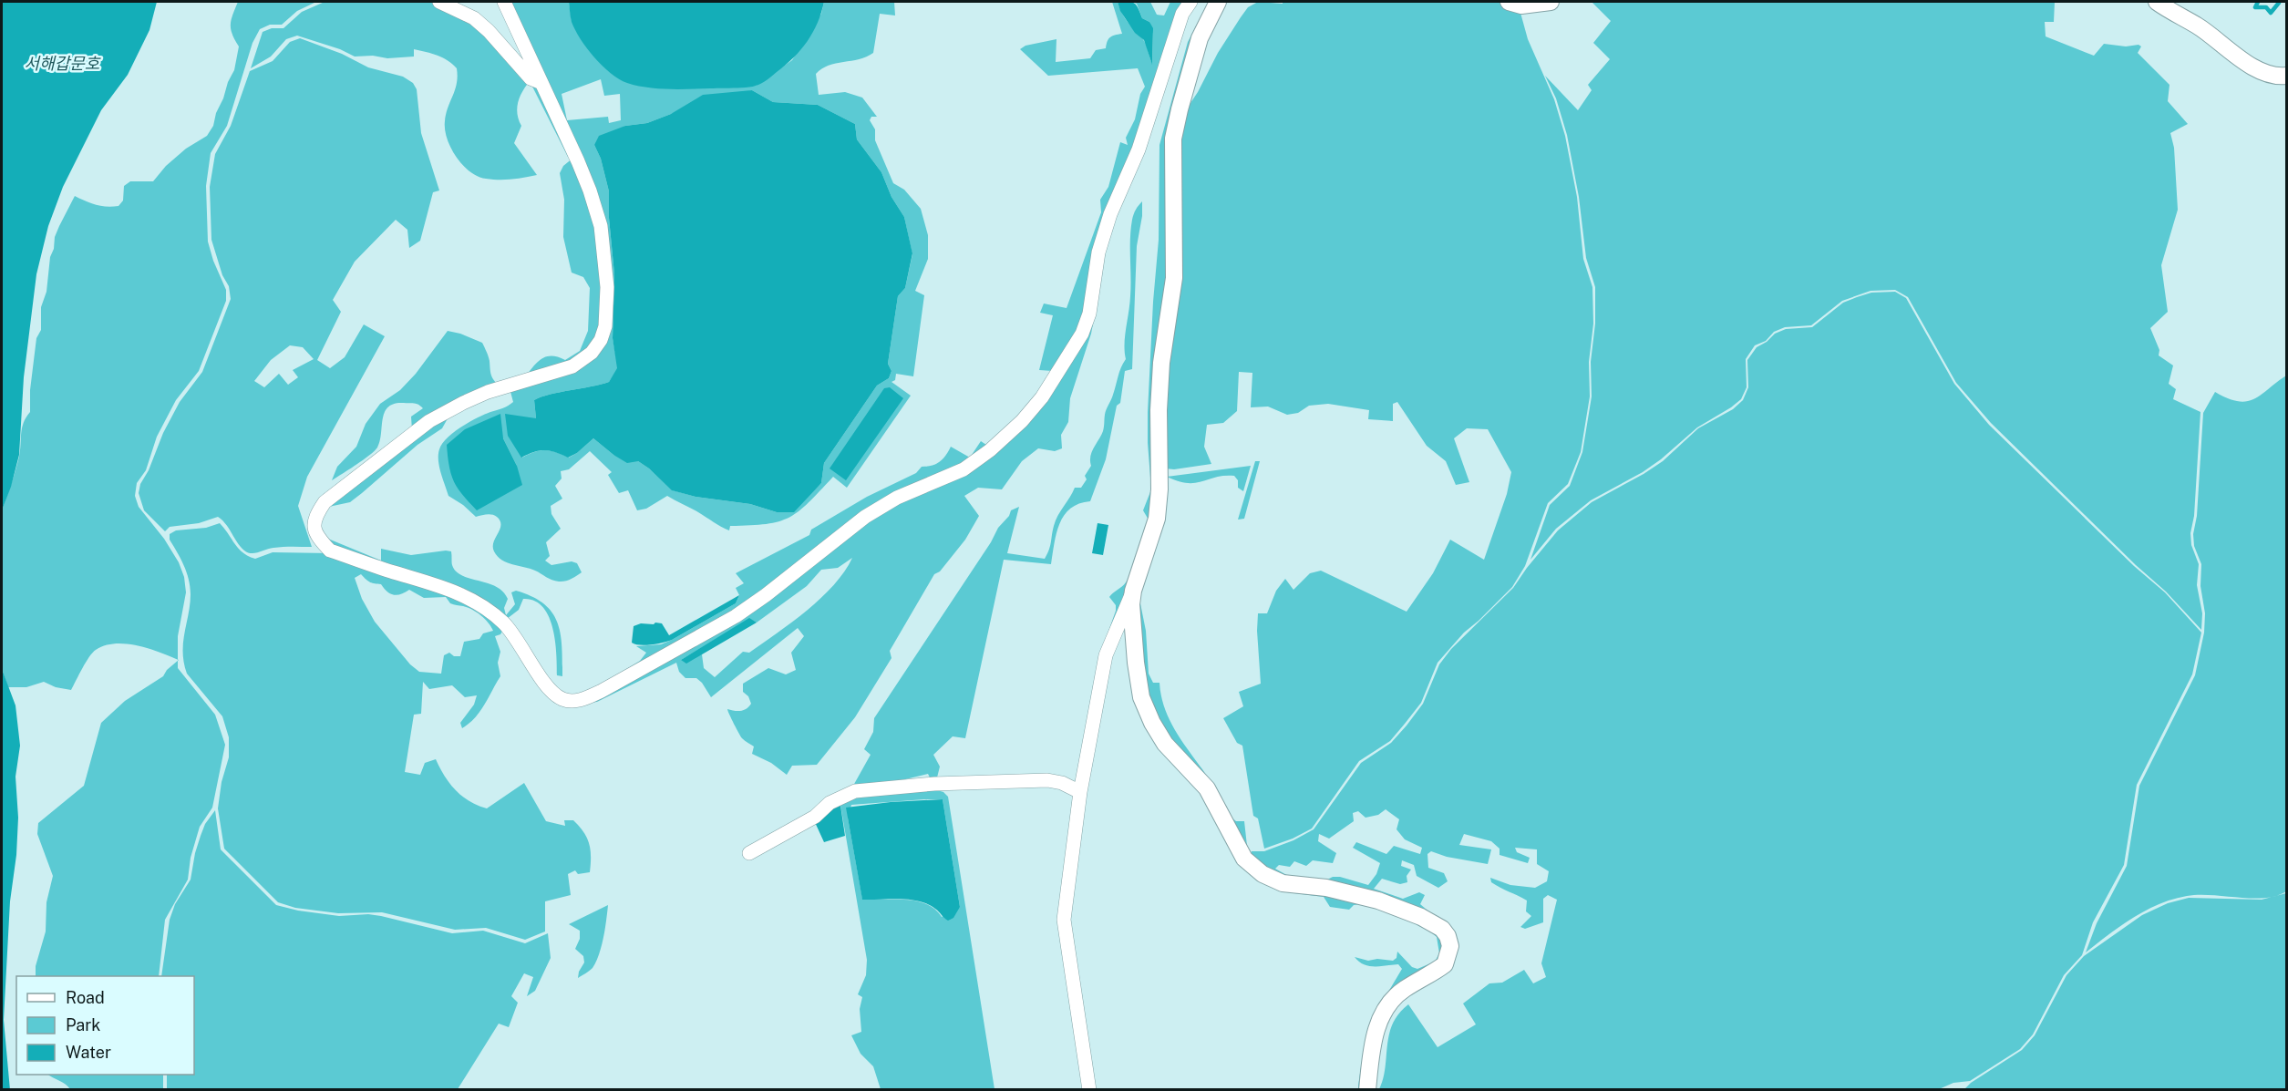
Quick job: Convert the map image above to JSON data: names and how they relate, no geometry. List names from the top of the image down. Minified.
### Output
{"water":["서해갑문호"],"legend":["Road","Park","Water"]}
